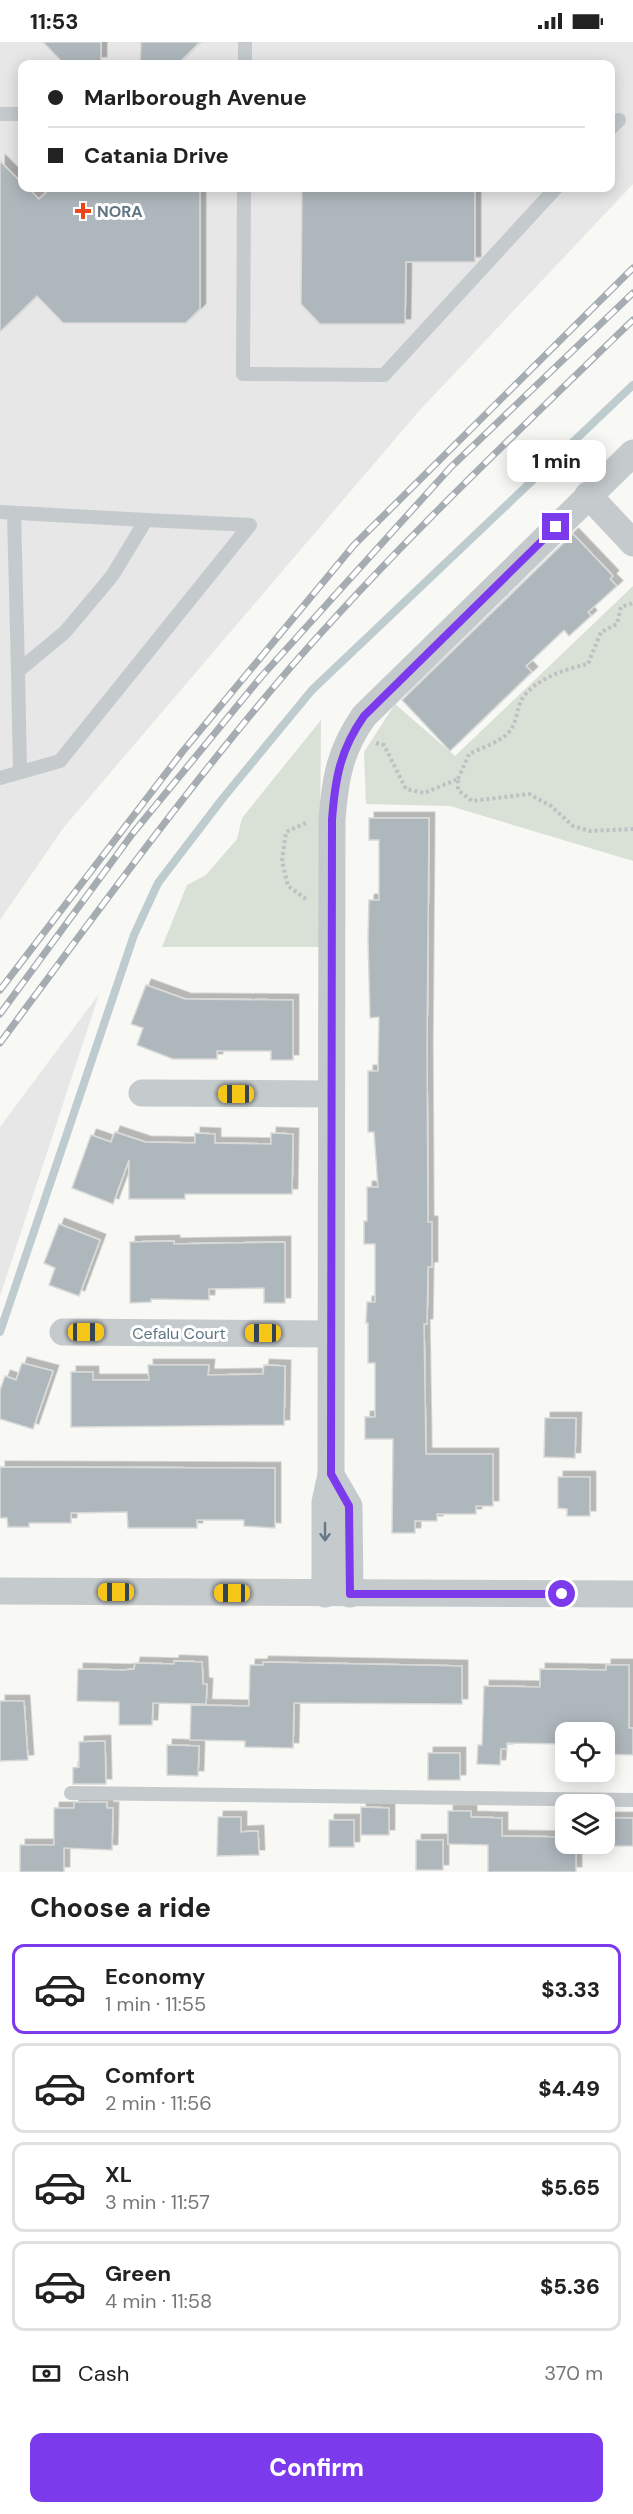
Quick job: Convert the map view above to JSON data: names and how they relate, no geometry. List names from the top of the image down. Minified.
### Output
{"streets":{"street":["Cefalu Court"]},"places":{"health":["NORA"]},"page":{"status":"11:53","banner":["Marlborough Avenue","Catania Drive"],"bubble":"1 min","heading":"Choose a ride","list":[{"name":"Economy","note":"1 min · 11:55","value":"$3.33"},{"name":"Comfort","note":"2 min · 11:56","value":"$4.49"},{"name":"XL","note":"3 min · 11:57","value":"$5.65"},{"name":"Green","note":"4 min · 11:58","value":"$5.36"}],"pay":["Cash","370 m"],"buttons":"Confirm"}}
